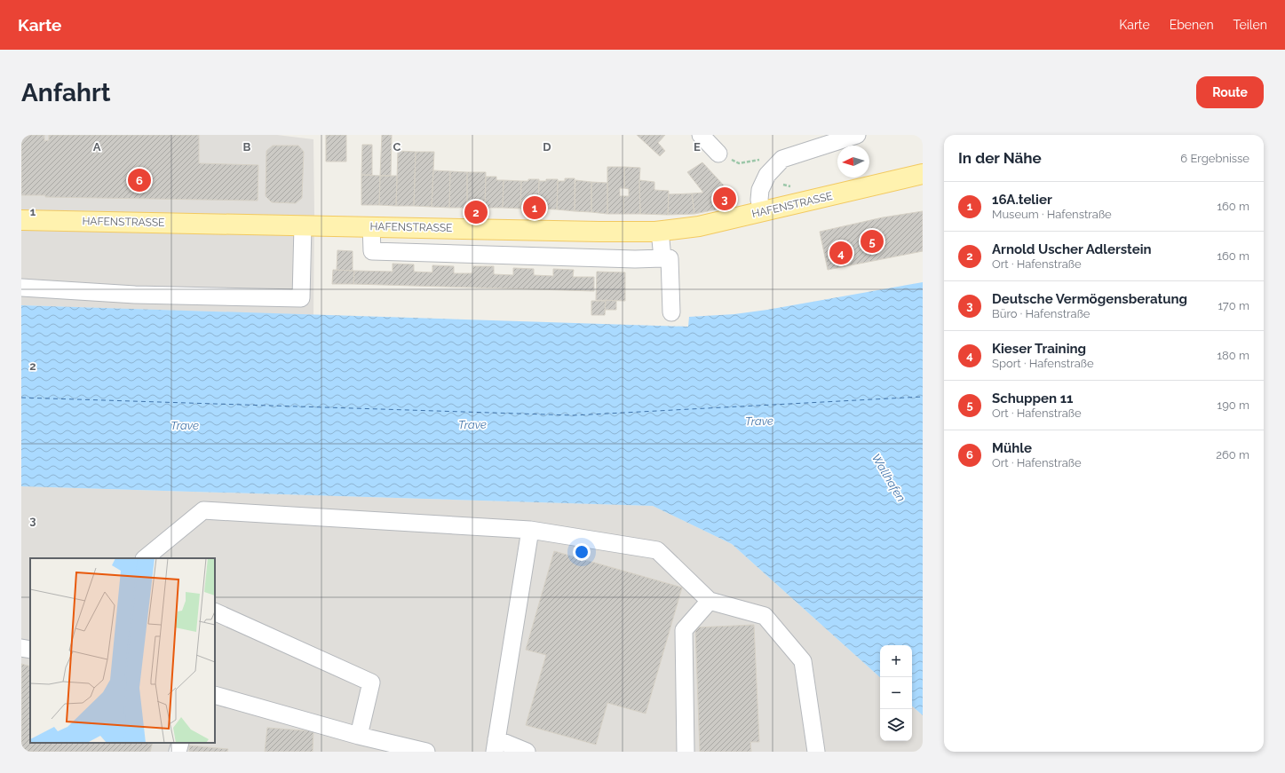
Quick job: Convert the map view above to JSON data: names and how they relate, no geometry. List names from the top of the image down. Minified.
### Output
{"streets":{"main road":["HAFENSTRASSE"]},"water":["Trave","Wallhafen"],"north":"left","page":{"header":"Karte","nav":["Karte","Ebenen","Teilen"],"buttons":"Route","title":"Anfahrt","heading":["In der Nähe","6 Ergebnisse"],"pins":["6","3","1","2","5","4"],"list":[{"mark":"1","name":"16A.telier","note":"Museum · Hafenstraße","value":"160 m"},{"mark":"2","name":"Arnold Uscher Adlerstein","note":"Ort · Hafenstraße","value":"160 m"},{"mark":"3","name":"Deutsche Vermögensberatung","note":"Büro · Hafenstraße","value":"170 m"},{"mark":"4","name":"Kieser Training","note":"Sport · Hafenstraße","value":"180 m"},{"mark":"5","name":"Schuppen 11","note":"Ort · Hafenstraße","value":"190 m"},{"mark":"6","name":"Mühle","note":"Ort · Hafenstraße","value":"260 m"}],"map_buttons":["+","−"]},"grid":{"columns":["A","B","C","D","E"],"rows":["1","2","3"]}}
